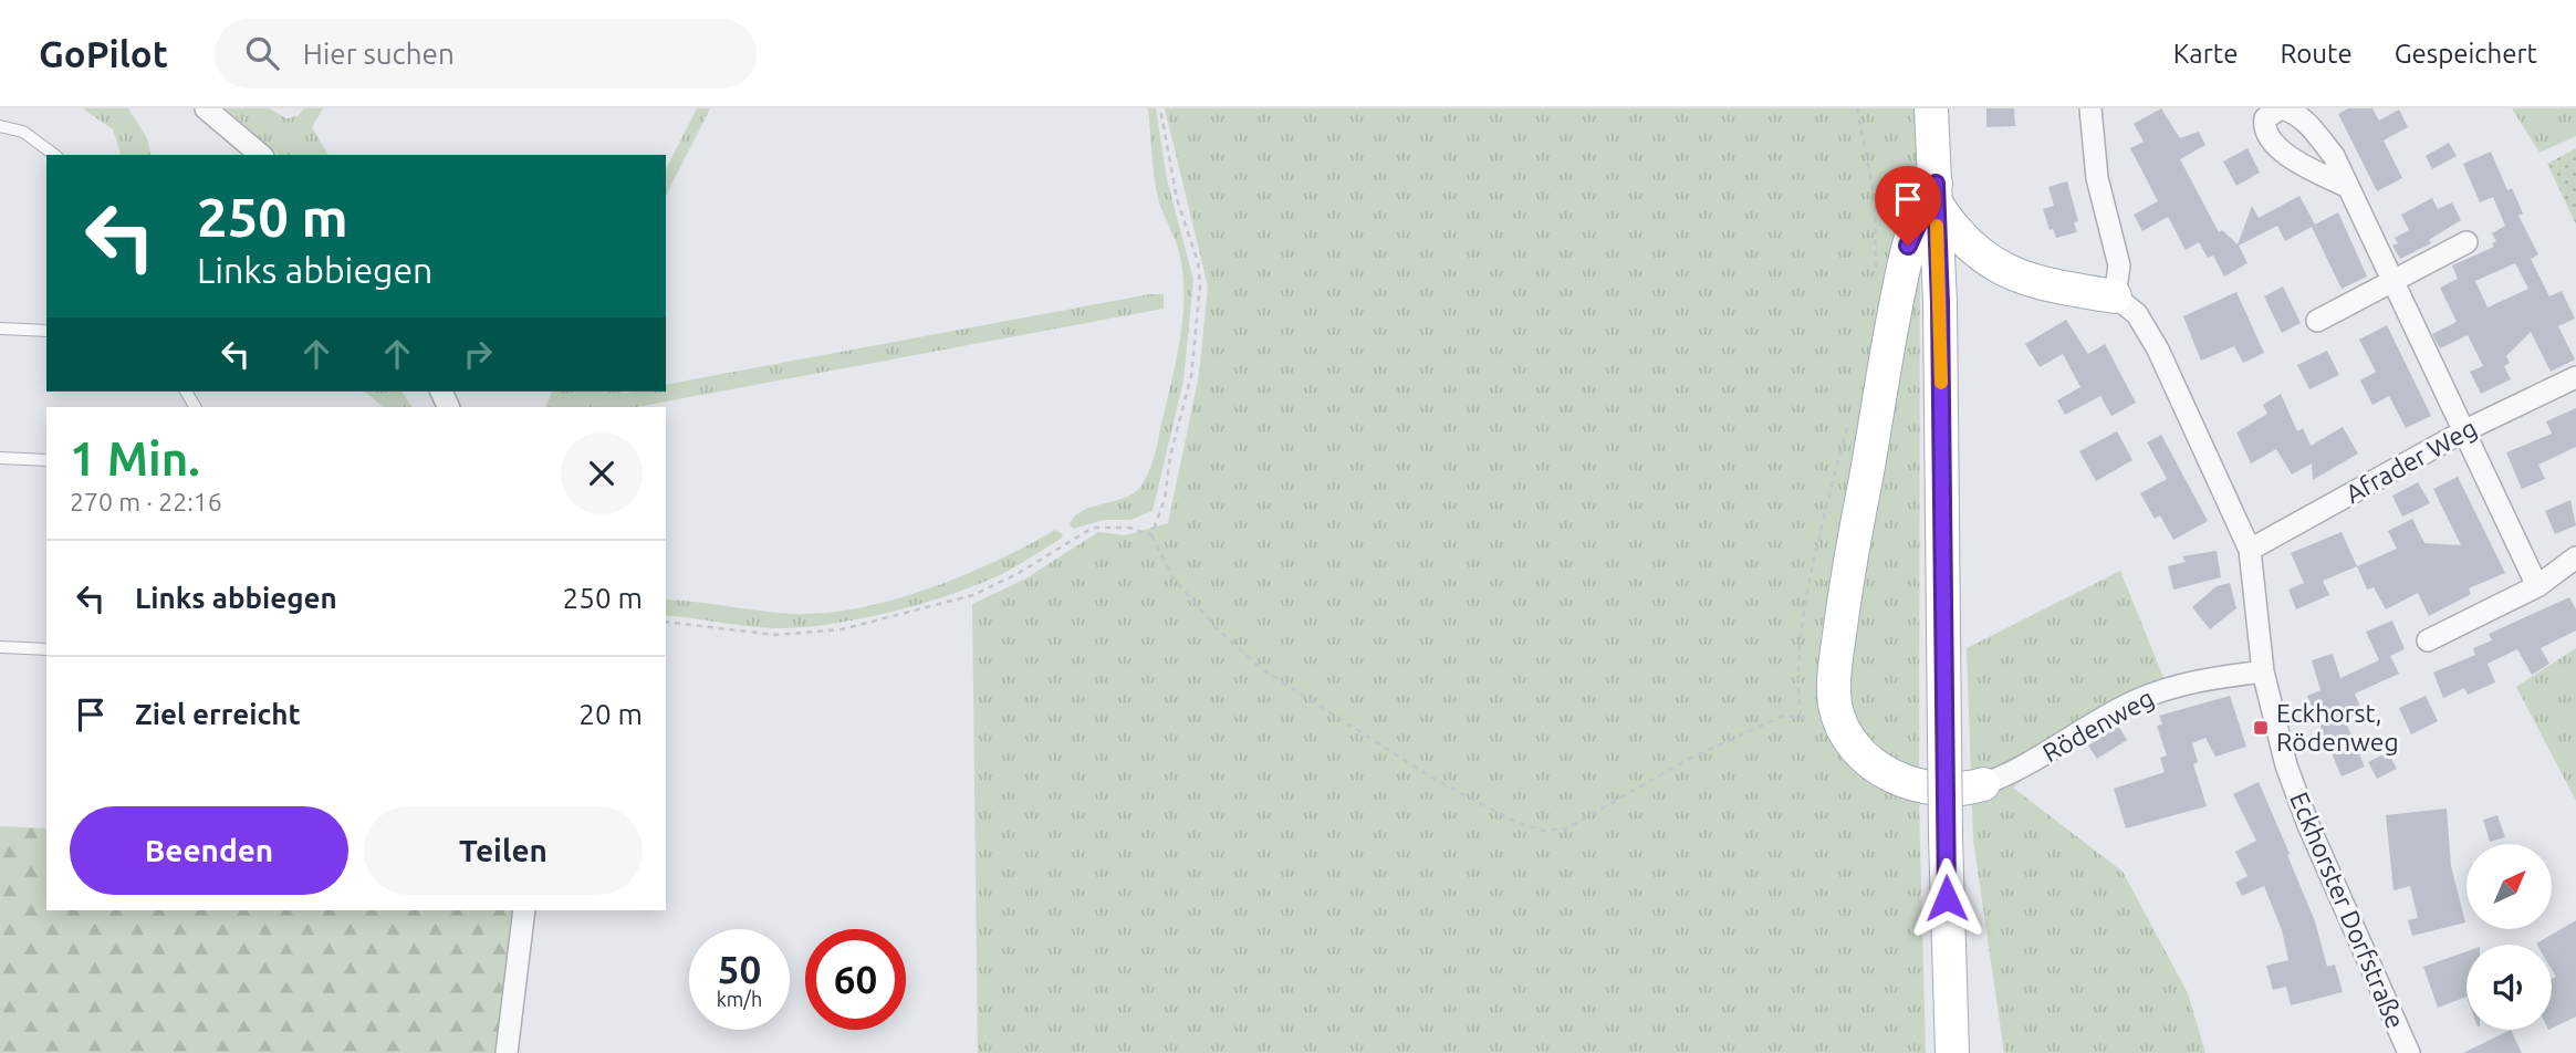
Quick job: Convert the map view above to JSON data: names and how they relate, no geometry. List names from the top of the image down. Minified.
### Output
{"streets":{"street":["Afrader Weg","Rödenweg","Eckhorster Dorfstraße"]},"crossings":[["Afrader Weg","Eckhorster Dorfstraße"],["Rödenweg","Eckhorster Dorfstraße"]],"places":{"transit":["Eckhorst, Rödenweg"]},"north":"top right","page":{"header":"GoPilot","search":"Hier suchen","nav":["Karte","Route","Gespeichert"],"turn":["250 m","Links abbiegen"],"heading":["1 Min.","270 m · 22:16"],"list":[{"name":"Links abbiegen","value":"250 m"},{"name":"Ziel erreicht","value":"20 m"}],"buttons":["Beenden","Teilen"],"speed":"50 km/h","limit":"60"}}
